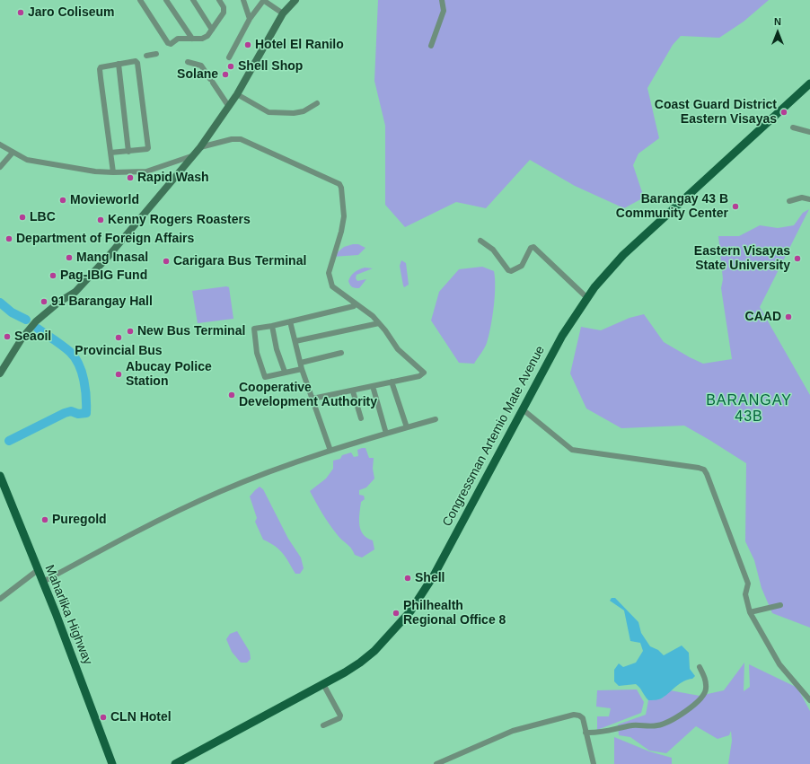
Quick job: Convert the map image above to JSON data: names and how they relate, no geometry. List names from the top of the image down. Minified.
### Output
{"streets":{"main road":["Congressman Artemio Mate Avenue","Maharlika Highway"]},"districts":["BARANGAY 43B"],"places":["Jaro Coliseum","Hotel El Ranilo","Shell Shop","Solane","Coast Guard District Eastern Visayas","Rapid Wash","Movieworld","Barangay 43 B Community Center","LBC","Kenny Rogers Roasters","Department of Foreign Affairs","Mang Inasal","Eastern Visayas State University","Carigara Bus Terminal","Pag-IBIG Fund","91 Barangay Hall","CAAD","New Bus Terminal","Seaoil","Provincial Bus","Abucay Police Station","Cooperative Development Authority","Puregold","Shell","Philhealth Regional Office 8","CLN Hotel"],"north":"top"}
